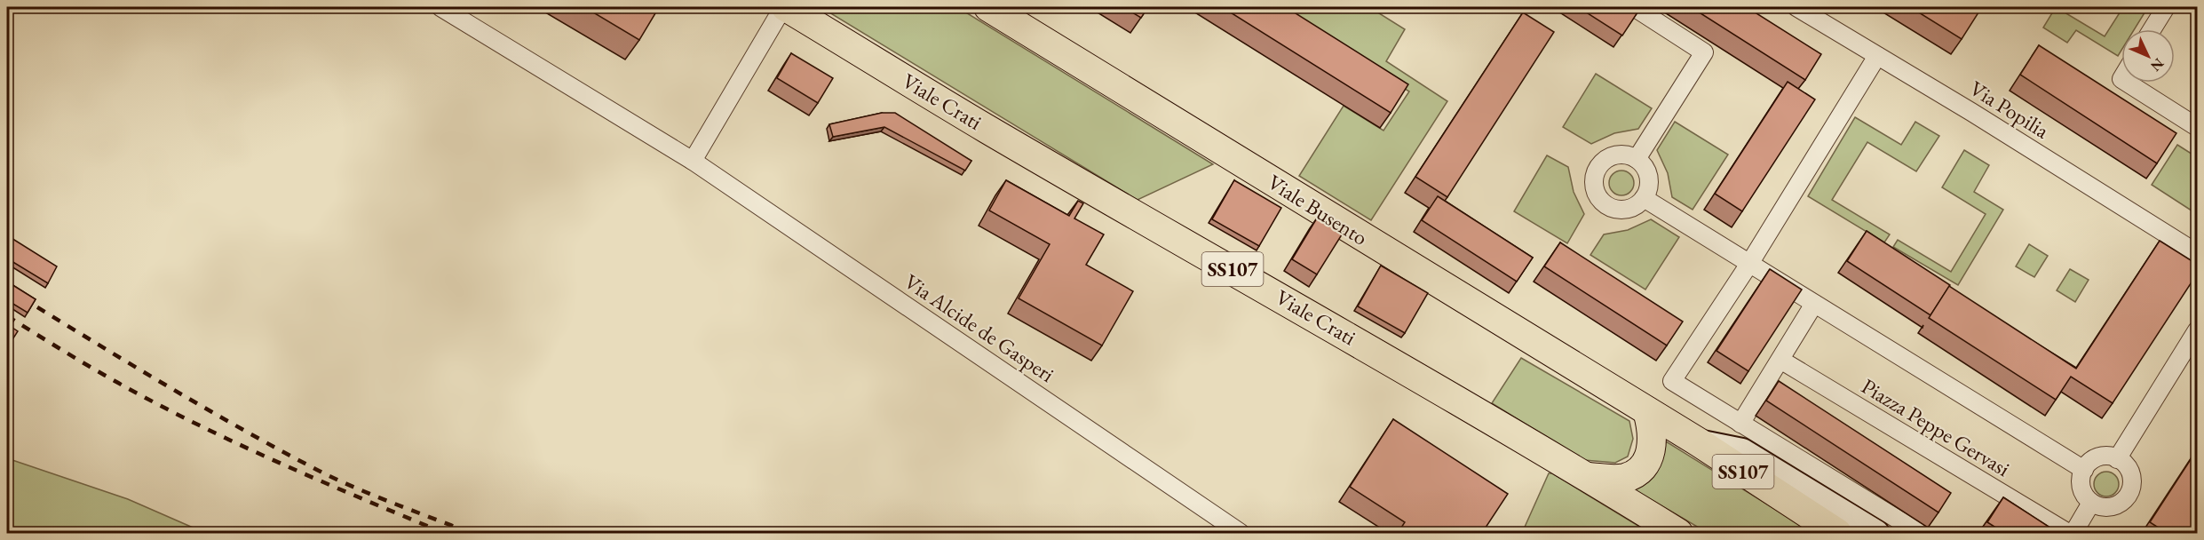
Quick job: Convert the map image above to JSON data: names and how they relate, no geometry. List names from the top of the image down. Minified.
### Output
{"streets":{"main road":["Viale Crati","Viale Busento","SS107"],"street":["Via Popilia","Via Alcide de Gasperi","Piazza Peppe Gervasi"]},"crossings":[["Viale Busento","SS107"]],"north":"bottom right"}
